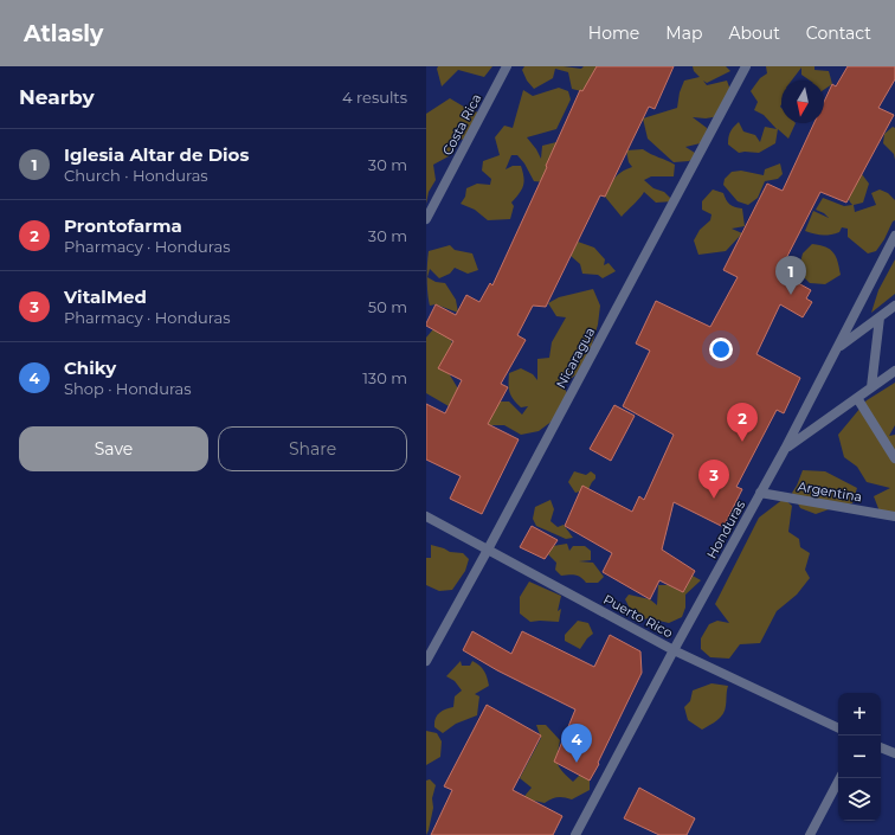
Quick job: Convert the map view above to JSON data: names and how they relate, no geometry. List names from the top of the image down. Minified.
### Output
{"streets":{"street":["Costa Rica","Nicaragua","Argentina","Honduras","Puerto Rico"]},"crossings":[["Nicaragua","Puerto Rico"],["Argentina","Honduras"],["Honduras","Puerto Rico"]],"north":"bottom","page":{"header":"Atlasly","nav":["Home","Map","About","Contact"],"heading":["Nearby","4 results"],"list":[{"mark":"1","name":"Iglesia Altar de Dios","note":"Church · Honduras","value":"30 m"},{"mark":"2","name":"Prontofarma","note":"Pharmacy · Honduras","value":"30 m"},{"mark":"3","name":"VitalMed","note":"Pharmacy · Honduras","value":"50 m"},{"mark":"4","name":"Chiky","note":"Shop · Honduras","value":"130 m"}],"pins":["1","2","3","4"],"buttons":["Save","Share"],"map_buttons":["+","−"]}}
